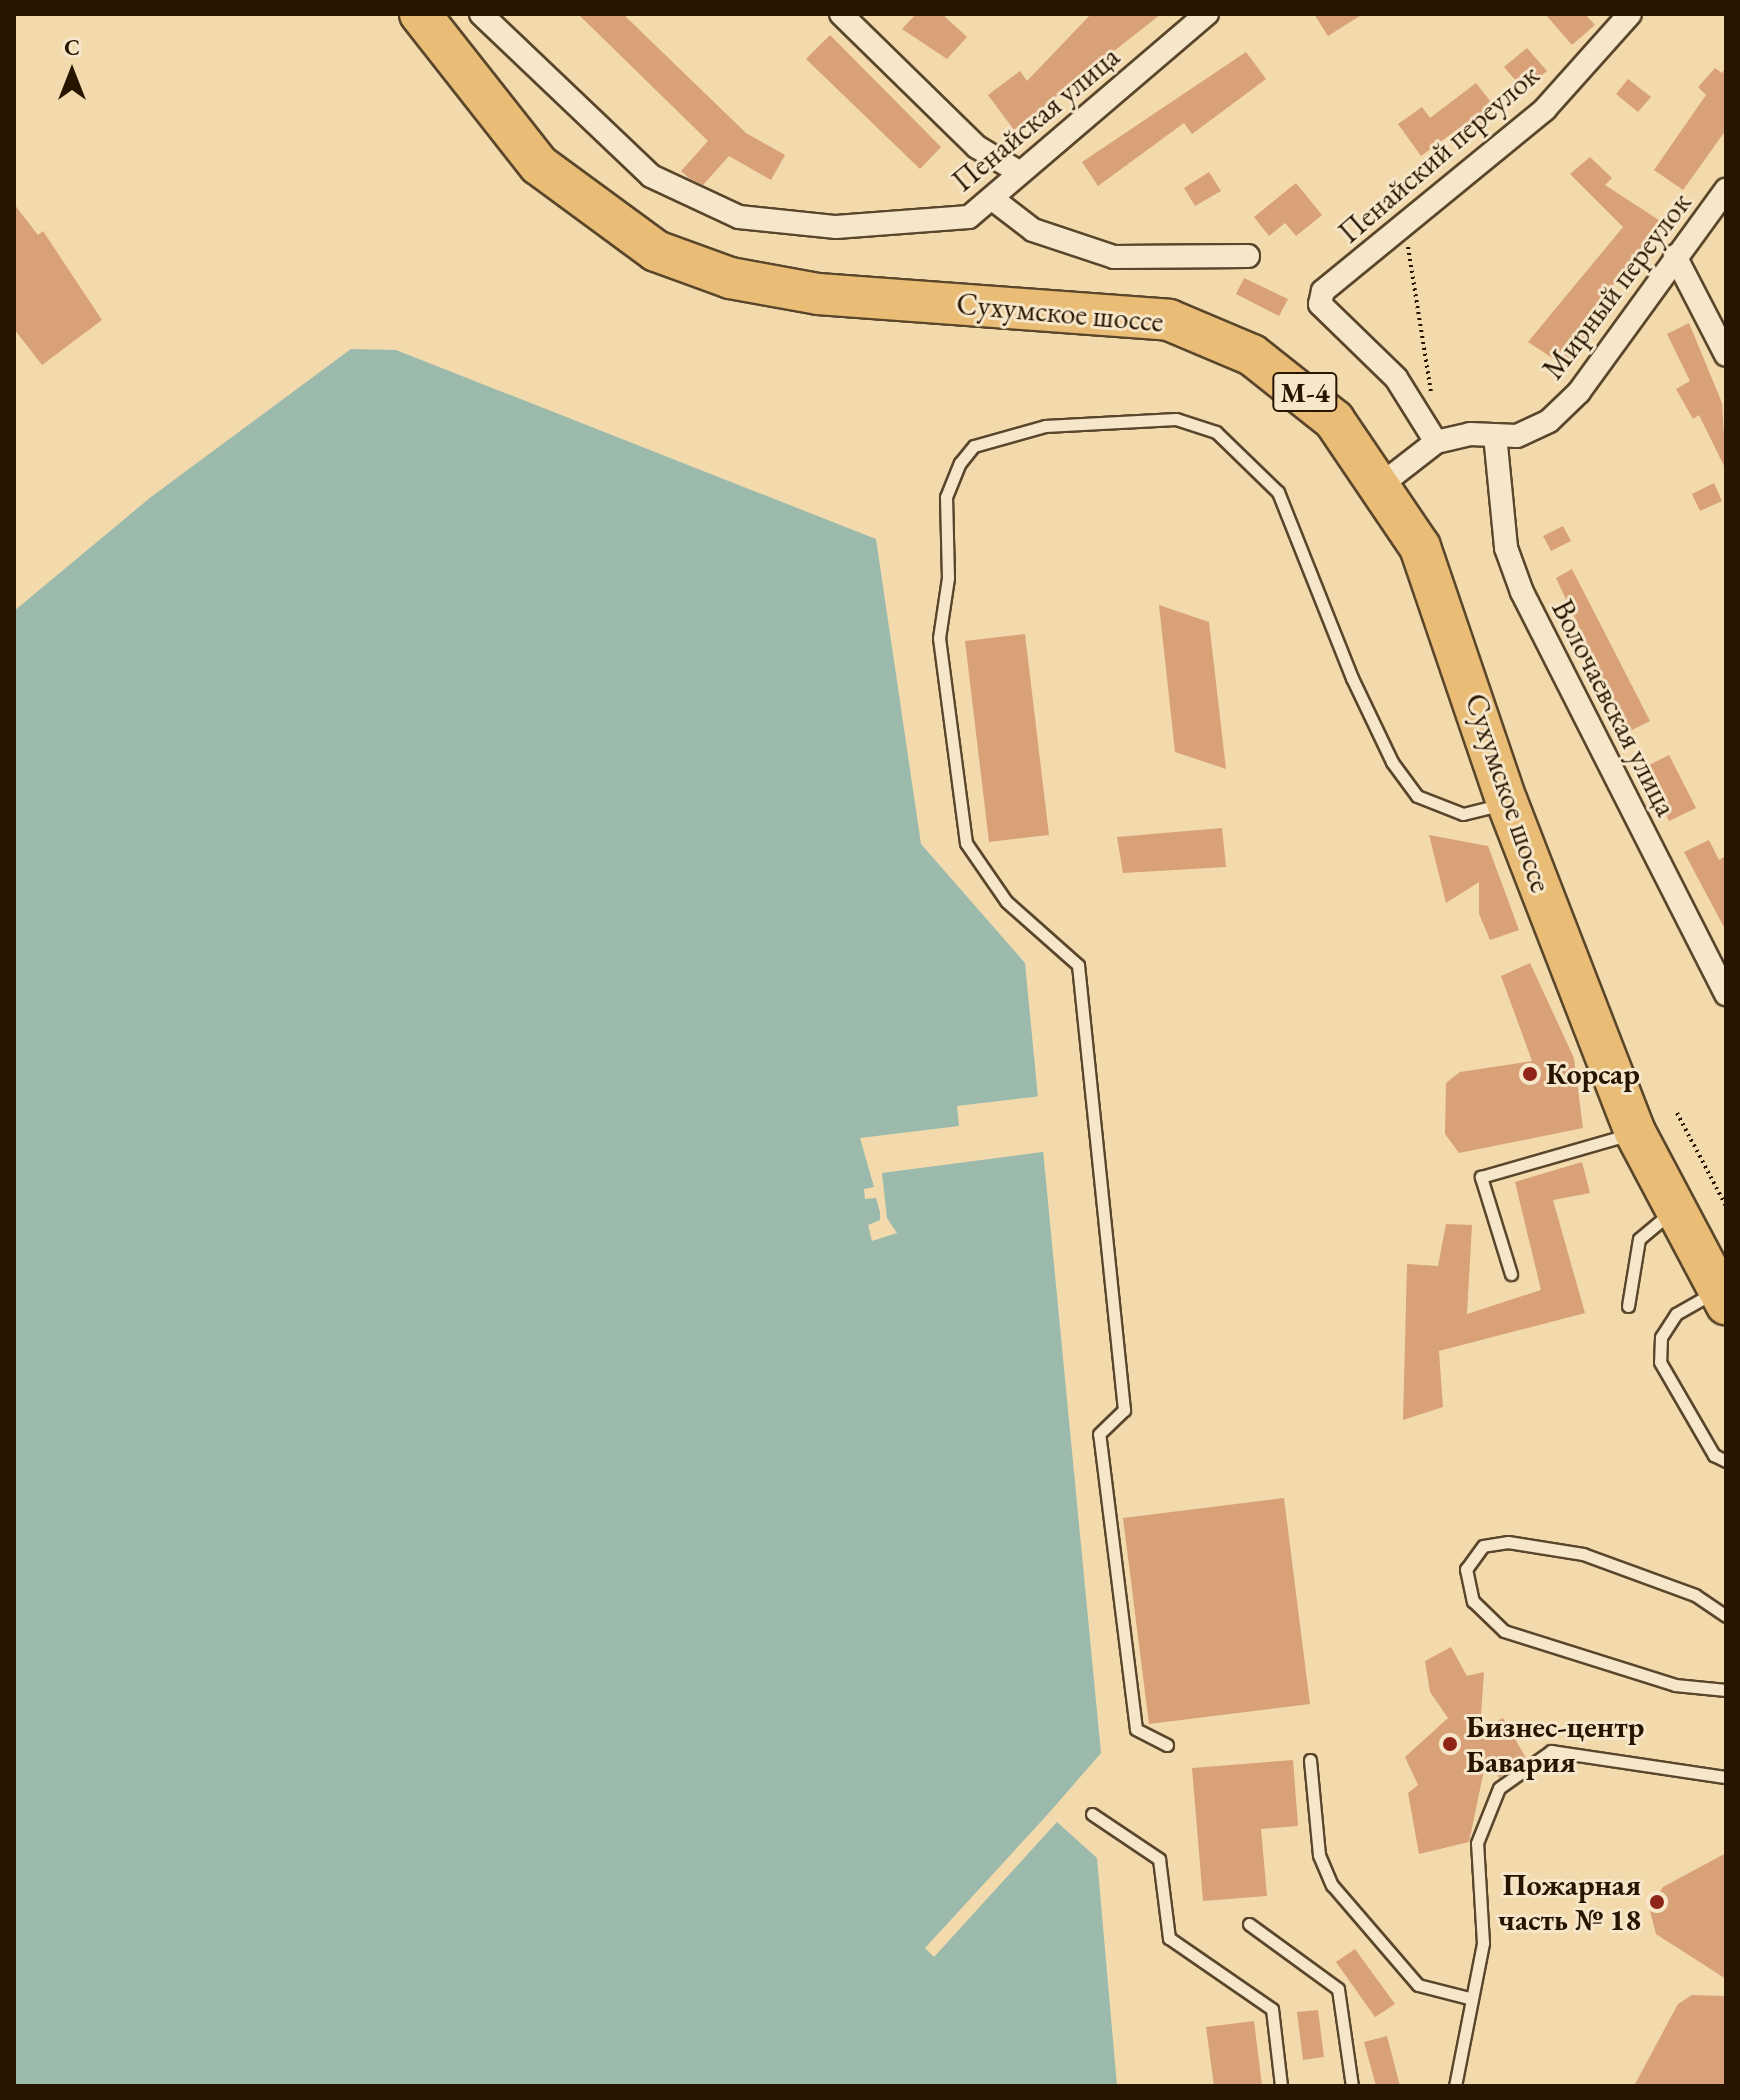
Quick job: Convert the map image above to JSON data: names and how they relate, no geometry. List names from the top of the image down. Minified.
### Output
{"streets":{"highway":["Сухумское шоссе","М-4"],"street":["Пенайская улица","Пенайский переулок","Мирный переулок","Волочаевская улица"]},"crossings":[["Пенайский переулок","Мирный переулок"],["Мирный переулок","Волочаевская улица"]],"places":["Корсар","Бизнес-центр Бавария","Пожарная часть № 18"],"north":"top"}
